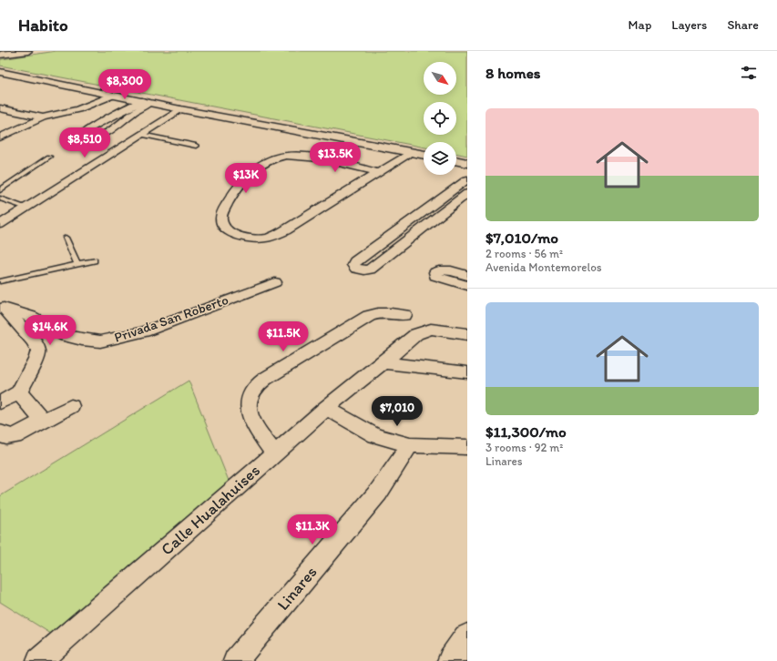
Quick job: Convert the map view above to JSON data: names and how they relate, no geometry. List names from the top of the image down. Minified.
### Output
{"streets":{"street":["Privada San Roberto","Calle Hualahuises","Linares"]},"north":"bottom right","page":{"header":"Habito","nav":["Map","Layers","Share"],"heading":"8 homes","price":["$8,300","$8,510","$13.5K","$13K","$14.6K","$11.5K","$7,010","$11.3K"],"list":[{"name":"$7,010/mo","note":"2 rooms · 56 m² · Avenida Montemorelos"},{"name":"$11,300/mo","note":"3 rooms · 92 m² · Linares"}]}}
